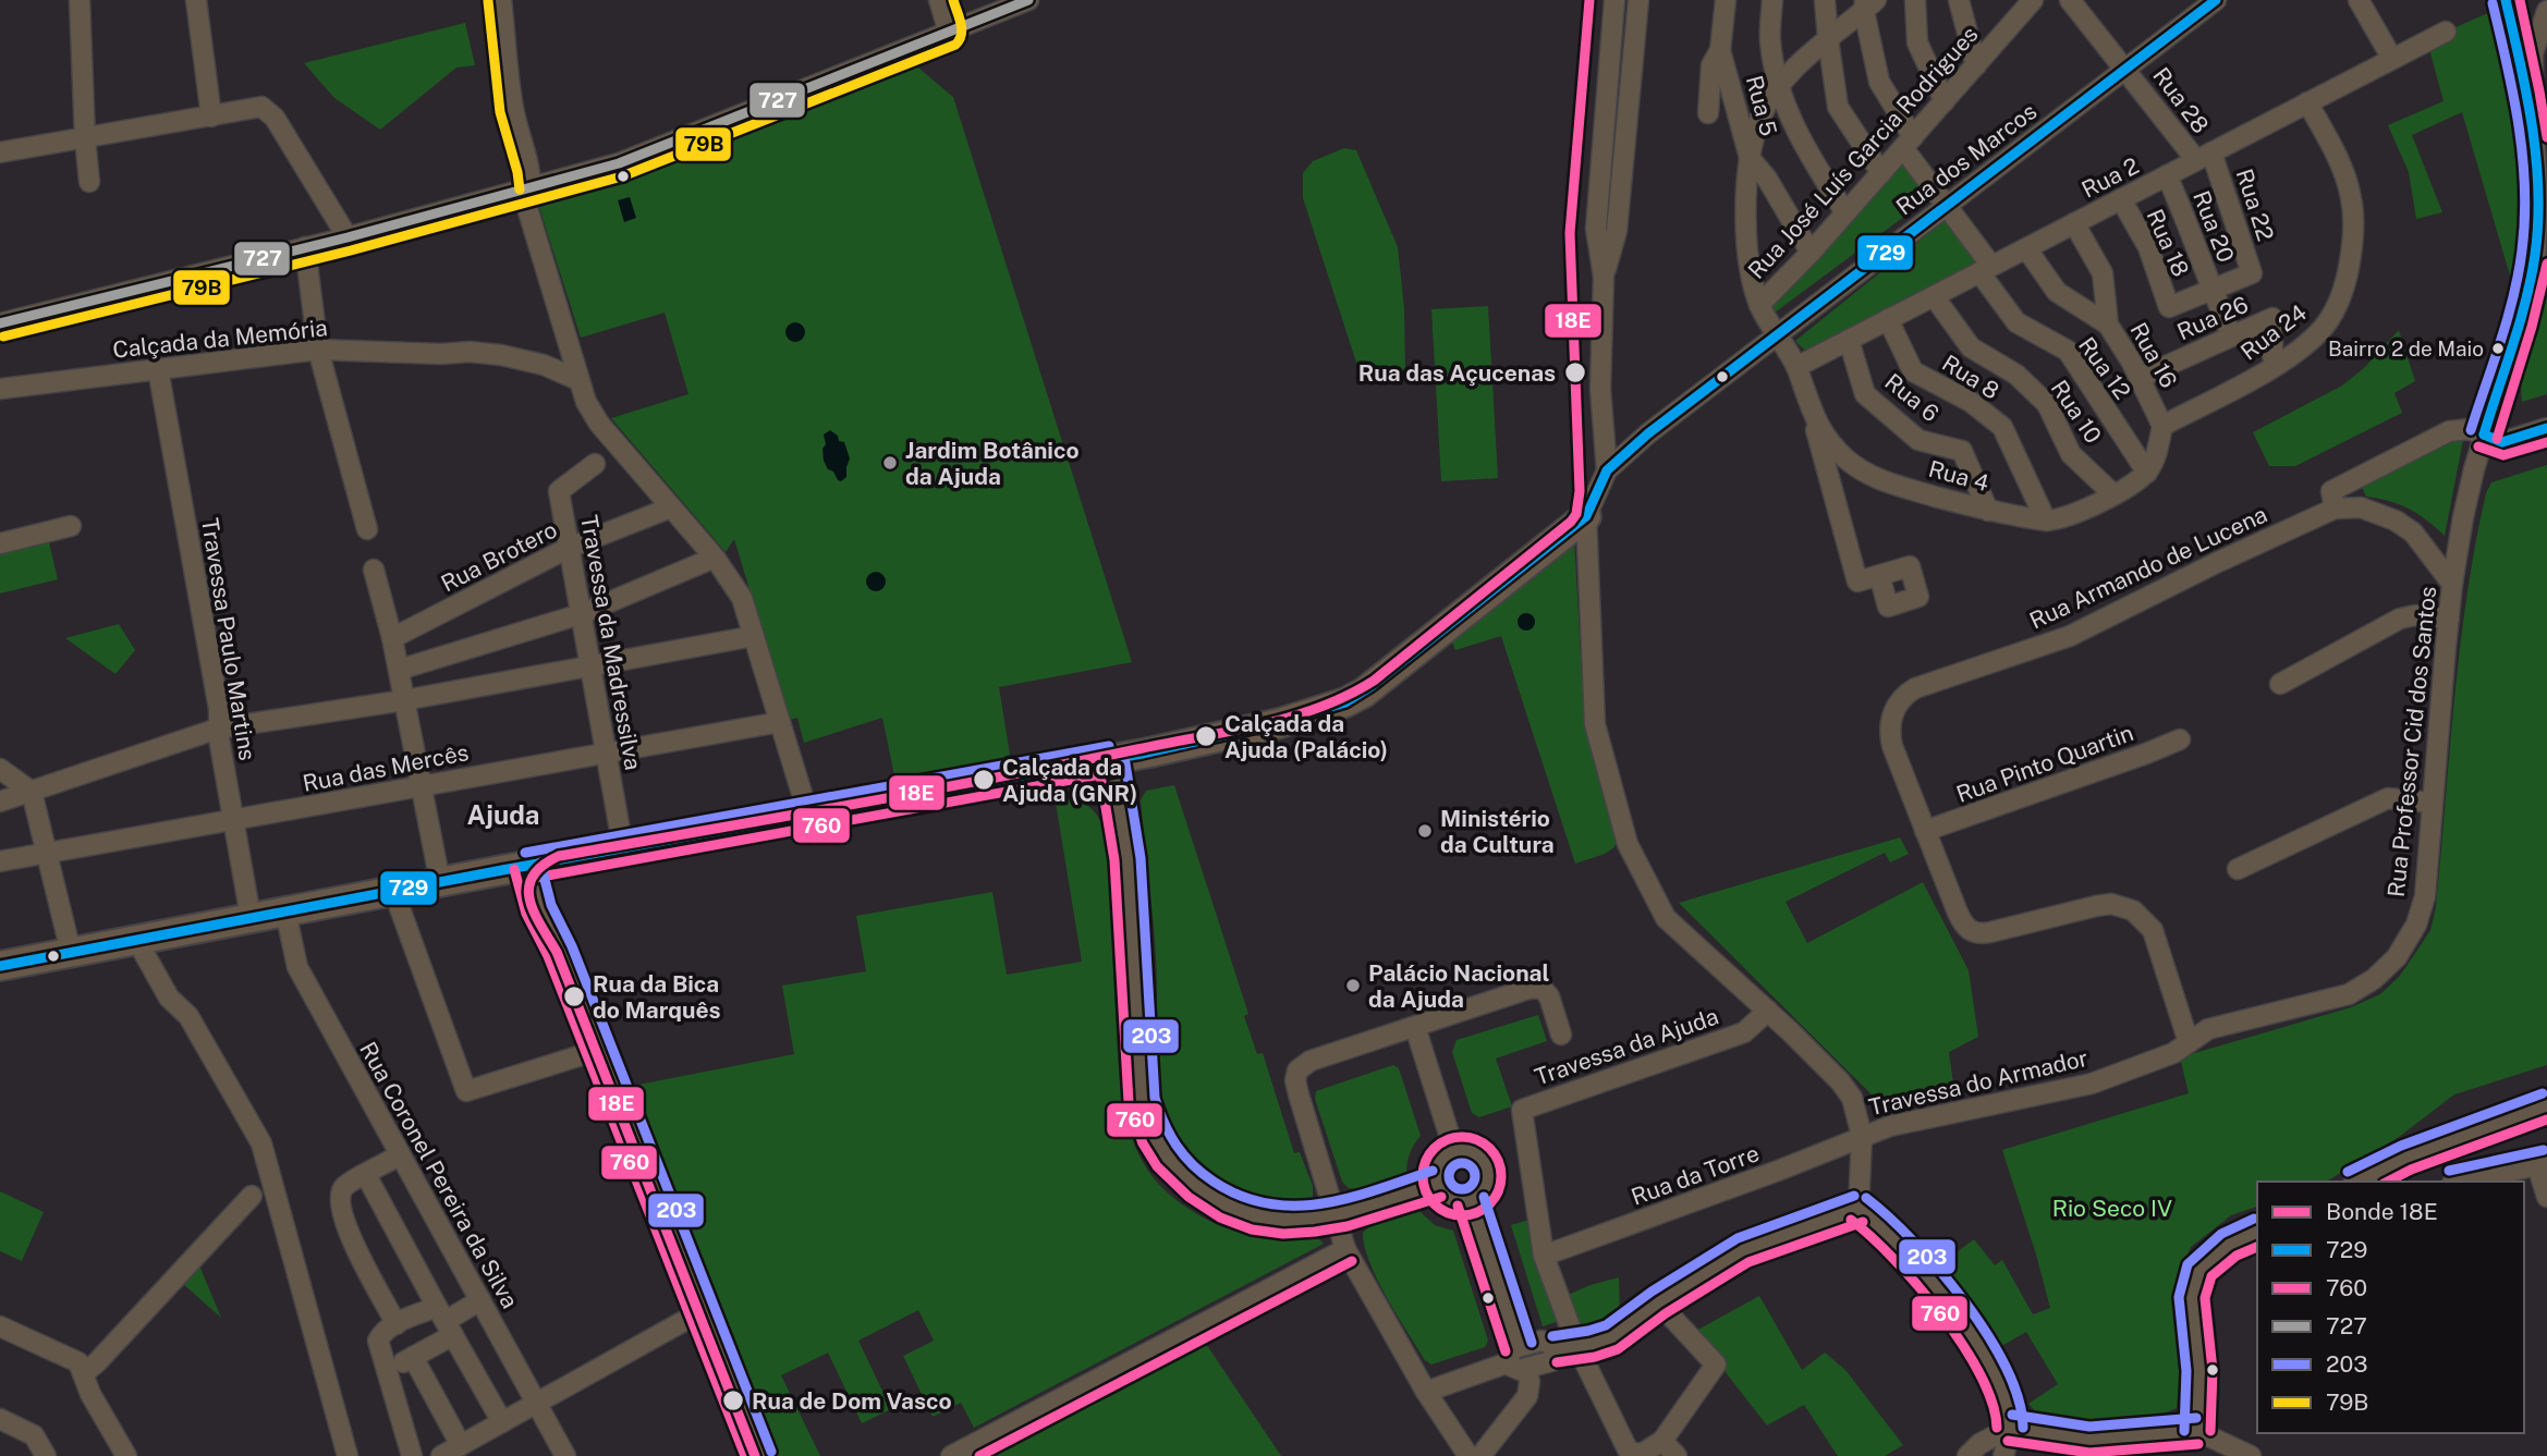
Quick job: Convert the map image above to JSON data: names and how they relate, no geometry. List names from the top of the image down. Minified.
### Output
{"streets":{"street":["Rua 28","Rua 5","Rua José Luís Garcia Rodrigues","Rua dos Marcos","Rua 2","Rua 22","Rua 20","Rua 18","Rua 26","Rua 24","Calçada da Memória","Rua 16","Rua 12","Rua 8","Rua 6","Rua 10","Rua 4","Rua Brotero","Rua Armando de Lucena","Travessa Paulo Martins","Travessa da Madressilva","Rua Professor Cid dos Santos","Rua Pinto Quartin","Rua das Mercês","Travessa da Ajuda","Travessa do Armador","Rua Coronel Pereira da Silva","Rua da Torre"]},"crossings":[["Rua 28","Rua dos Marcos"],["Rua 28","Rua 2"],["Rua 28","Rua 22"],["Rua 5","Rua José Luís Garcia Rodrigues"],["Rua 5","Rua 4"],["Rua José Luís Garcia Rodrigues","Rua 12"],["Rua José Luís Garcia Rodrigues","Rua 4"],["Rua dos Marcos","Rua 12"],["Rua dos Marcos","Rua 4"],["Rua 2","Rua 22"],["Rua 2","Rua 20"],["Rua 2","Rua 18"],["Rua 2","Rua 24"],["Rua 2","Rua 16"],["Rua 2","Rua 12"],["Rua 2","Rua 8"],["Rua 2","Rua 6"],["Rua 2","Rua 10"],["Rua 2","Rua 4"],["Rua 22","Rua 20"],["Rua 22","Rua 18"],["Rua 20","Rua 18"],["Rua 20","Rua 26"],["Rua 26","Rua 16"],["Rua 24","Rua 16"],["Calçada da Memória","Travessa Paulo Martins"],["Rua 12","Rua 4"],["Rua 8","Rua 4"],["Rua 6","Rua 4"],["Rua 10","Rua 4"],["Rua Brotero","Travessa da Madressilva"],["Rua Armando de Lucena","Rua Professor Cid dos Santos"],["Rua Armando de Lucena","Rua Pinto Quartin"],["Rua Armando de Lucena","Travessa do Armador"],["Travessa Paulo Martins","Rua das Mercês"],["Travessa da Madressilva","Rua das Mercês"],["Rua Professor Cid dos Santos","Travessa do Armador"],["Travessa da Ajuda","Rua da Torre"],["Travessa do Armador","Rua da Torre"]],"districts":["Ajuda"],"parks":["Rio Seco IV"],"places":["Bairro 2 de Maio","Rua das Açucenas","Jardim Botânico da Ajuda","Calçada da Ajuda (Palácio)","Calçada da Ajuda (GNR)","Ministério da Cultura","Palácio Nacional da Ajuda","Rua da Bica do Marquês","Rua de Dom Vasco"],"lines":["tram line 18E","transit line 729","transit line 760","transit line 727","transit line 79B","transit line 203"],"legend":["Bonde 18E","729","760","727","203","79B"]}
